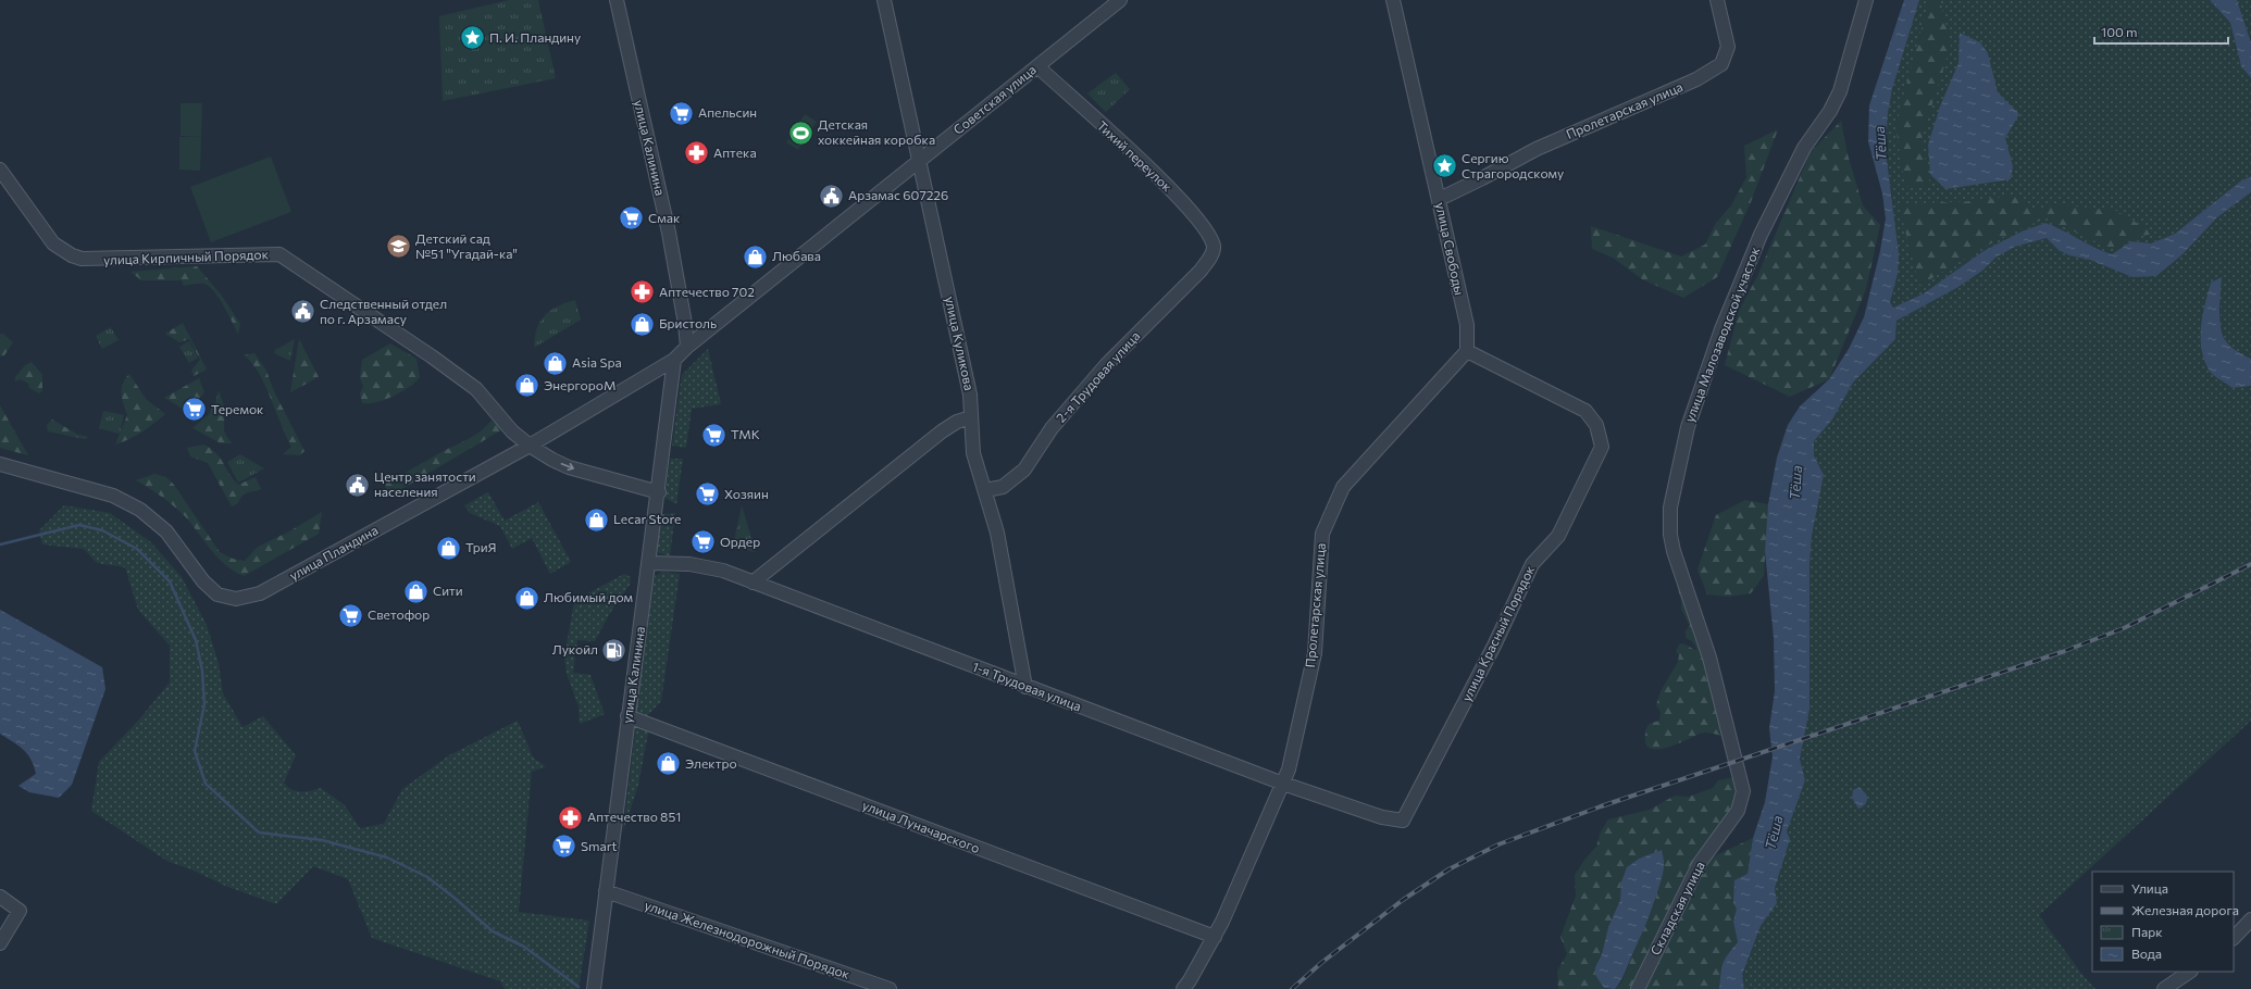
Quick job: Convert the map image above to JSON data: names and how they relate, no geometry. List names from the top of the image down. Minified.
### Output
{"streets":{"street":["Советская улица","Пролетарская улица","улица Калинина","Тихий переулок","улица Свободы","улица Кирпичный Порядок","улица Малозаводской участок","улица Куликова","2-я Трудовая улица","улица Пландина","улица Красный Порядок","1-я Трудовая улица","улица Луначарского","Складская улица","улица Железнодорожный Порядок"]},"crossings":[["Советская улица","улица Калинина"],["Советская улица","Тихий переулок"],["Советская улица","улица Куликова"],["Советская улица","улица Пландина"],["Пролетарская улица","улица Свободы"],["Пролетарская улица","улица Красный Порядок"],["Пролетарская улица","1-я Трудовая улица"],["Пролетарская улица","улица Луначарского"],["улица Калинина","улица Кирпичный Порядок"],["улица Калинина","улица Пландина"],["улица Калинина","1-я Трудовая улица"],["улица Калинина","улица Луначарского"],["улица Калинина","улица Железнодорожный Порядок"],["Тихий переулок","2-я Трудовая улица"],["улица Свободы","улица Красный Порядок"],["улица Кирпичный Порядок","улица Пландина"],["улица Малозаводской участок","Складская улица"],["улица Куликова","2-я Трудовая улица"],["улица Куликова","1-я Трудовая улица"],["улица Красный Порядок","1-я Трудовая улица"]],"water":["Тёша"],"places":{"place":["П. И. Пландину","Сергию Страгородскому"],"supermarket":["Апельсин","Смак","Теремок","ТМК","Хозяин","Ордер","Светофор","Smart"],"sports":["Детская хоккейная коробка"],"pharmacy":["Аптека","Аптечество 702","Аптечество 851"],"public building":["Арзамас 607226","Следственный отдел по г. Арзамасу","Центр занятости населения"],"school or university":["Детский сад №51 \"Угадай-ка\""],"shop":["Любава","Бристоль","Asia Spa","ЭнергороМ","Lecar Store","ТриЯ","Сити","Любимый дом","Электро"],"fuel station":["Лукойл"]},"legend":["Улица","Железная дорога","Парк","Вода"],"scale_bar":"100 m"}
